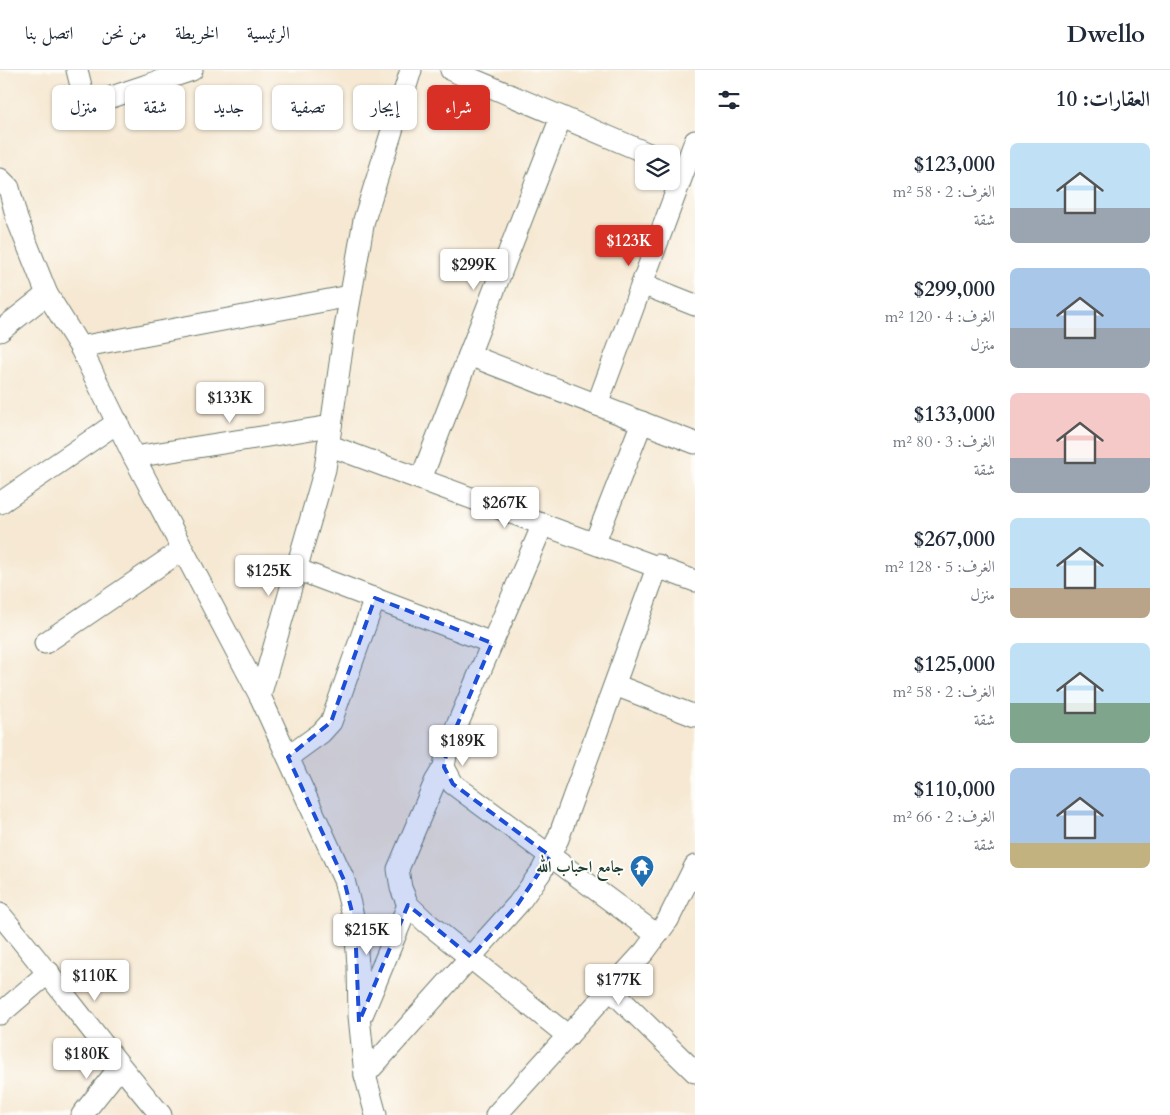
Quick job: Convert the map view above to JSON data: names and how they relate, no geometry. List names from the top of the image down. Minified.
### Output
{"places":{"temple":["جامع احباب الله"]},"page":{"header":"Dwello","nav":["الرئيسية","الخريطة","من نحن","اتصل بنا"],"heading":"العقارات: 10","chip":["شراء","إيجار","تصفية","جديد","شقة","منزل"],"list":[{"name":"$123,000","note":"الغرف: 2 · 58 m² · شقة"},{"name":"$299,000","note":"الغرف: 4 · 120 m² · منزل"},{"name":"$133,000","note":"الغرف: 3 · 80 m² · شقة"},{"name":"$267,000","note":"الغرف: 5 · 128 m² · منزل"},{"name":"$125,000","note":"الغرف: 2 · 58 m² · شقة"},{"name":"$110,000","note":"الغرف: 2 · 66 m² · شقة"}],"price":["$123K","$299K","$133K","$267K","$125K","$189K","$215K","$110K","$177K","$180K"]}}
